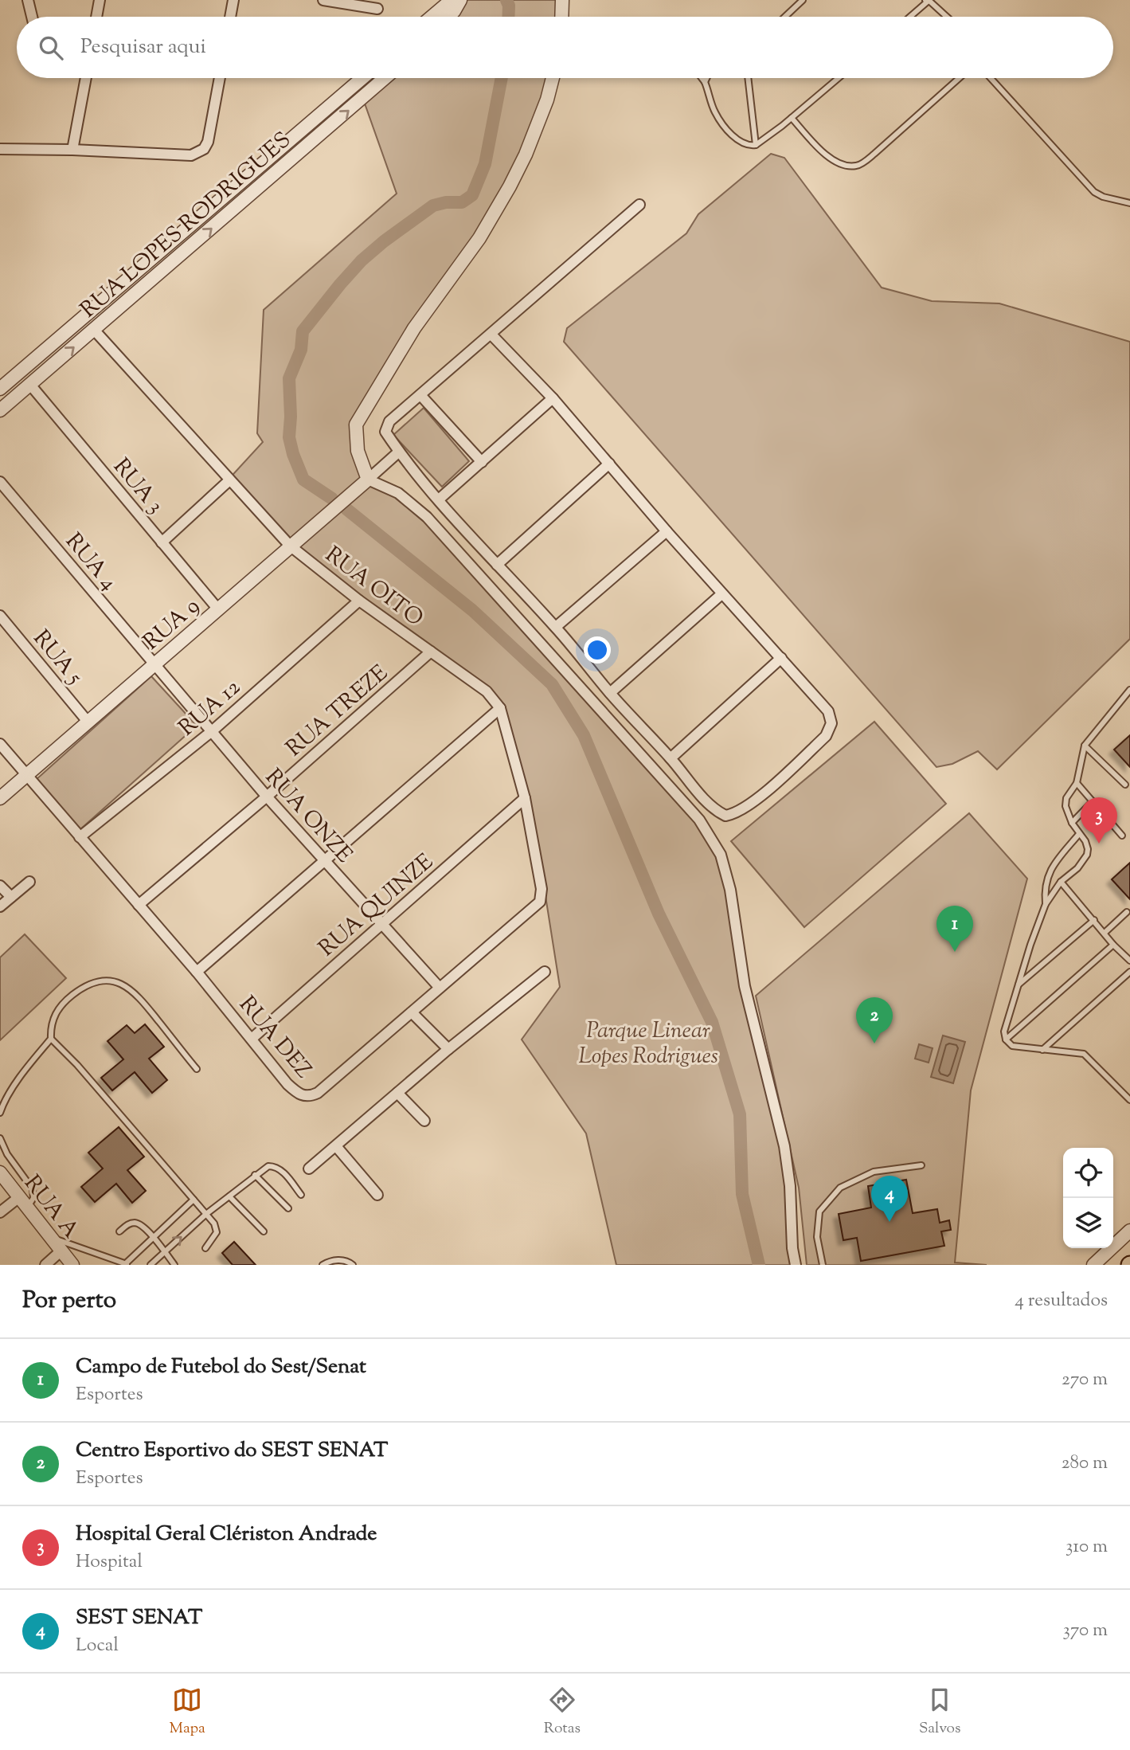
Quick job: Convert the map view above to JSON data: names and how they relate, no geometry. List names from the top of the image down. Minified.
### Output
{"streets":{"street":["RUA LOPES RODRIGUES","RUA 3","RUA 4","RUA OITO","RUA 9","RUA 5","RUA 12","RUA TREZE","RUA ONZE","RUA QUINZE","RUA DEZ","RUA A"]},"crossings":[["RUA LOPES RODRIGUES","RUA 3"],["RUA LOPES RODRIGUES","RUA OITO"],["RUA 3","RUA 9"],["RUA 4","RUA 9"],["RUA 4","RUA ONZE"],["RUA OITO","RUA 9"],["RUA OITO","RUA 12"],["RUA OITO","RUA TREZE"],["RUA OITO","RUA QUINZE"],["RUA OITO","RUA DEZ"],["RUA 9","RUA 5"],["RUA 9","RUA ONZE"],["RUA 9","RUA DEZ"],["RUA 12","RUA ONZE"],["RUA 12","RUA DEZ"],["RUA TREZE","RUA ONZE"],["RUA TREZE","RUA DEZ"],["RUA ONZE","RUA QUINZE"],["RUA ONZE","RUA DEZ"],["RUA QUINZE","RUA DEZ"]],"parks":["Parque Linear Lopes Rodrigues"],"page":{"search":"Pesquisar aqui","pins":["3","1","2","4"],"heading":["Por perto","4 resultados"],"list":[{"mark":"1","name":"Campo de Futebol do Sest/Senat","note":"Esportes","value":"270 m"},{"mark":"2","name":"Centro Esportivo do SEST SENAT","note":"Esportes","value":"280 m"},{"mark":"3","name":"Hospital Geral Clériston Andrade","note":"Hospital","value":"310 m"},{"mark":"4","name":"SEST SENAT","note":"Local","value":"370 m"}],"nav":["Mapa","Rotas","Salvos"]}}
